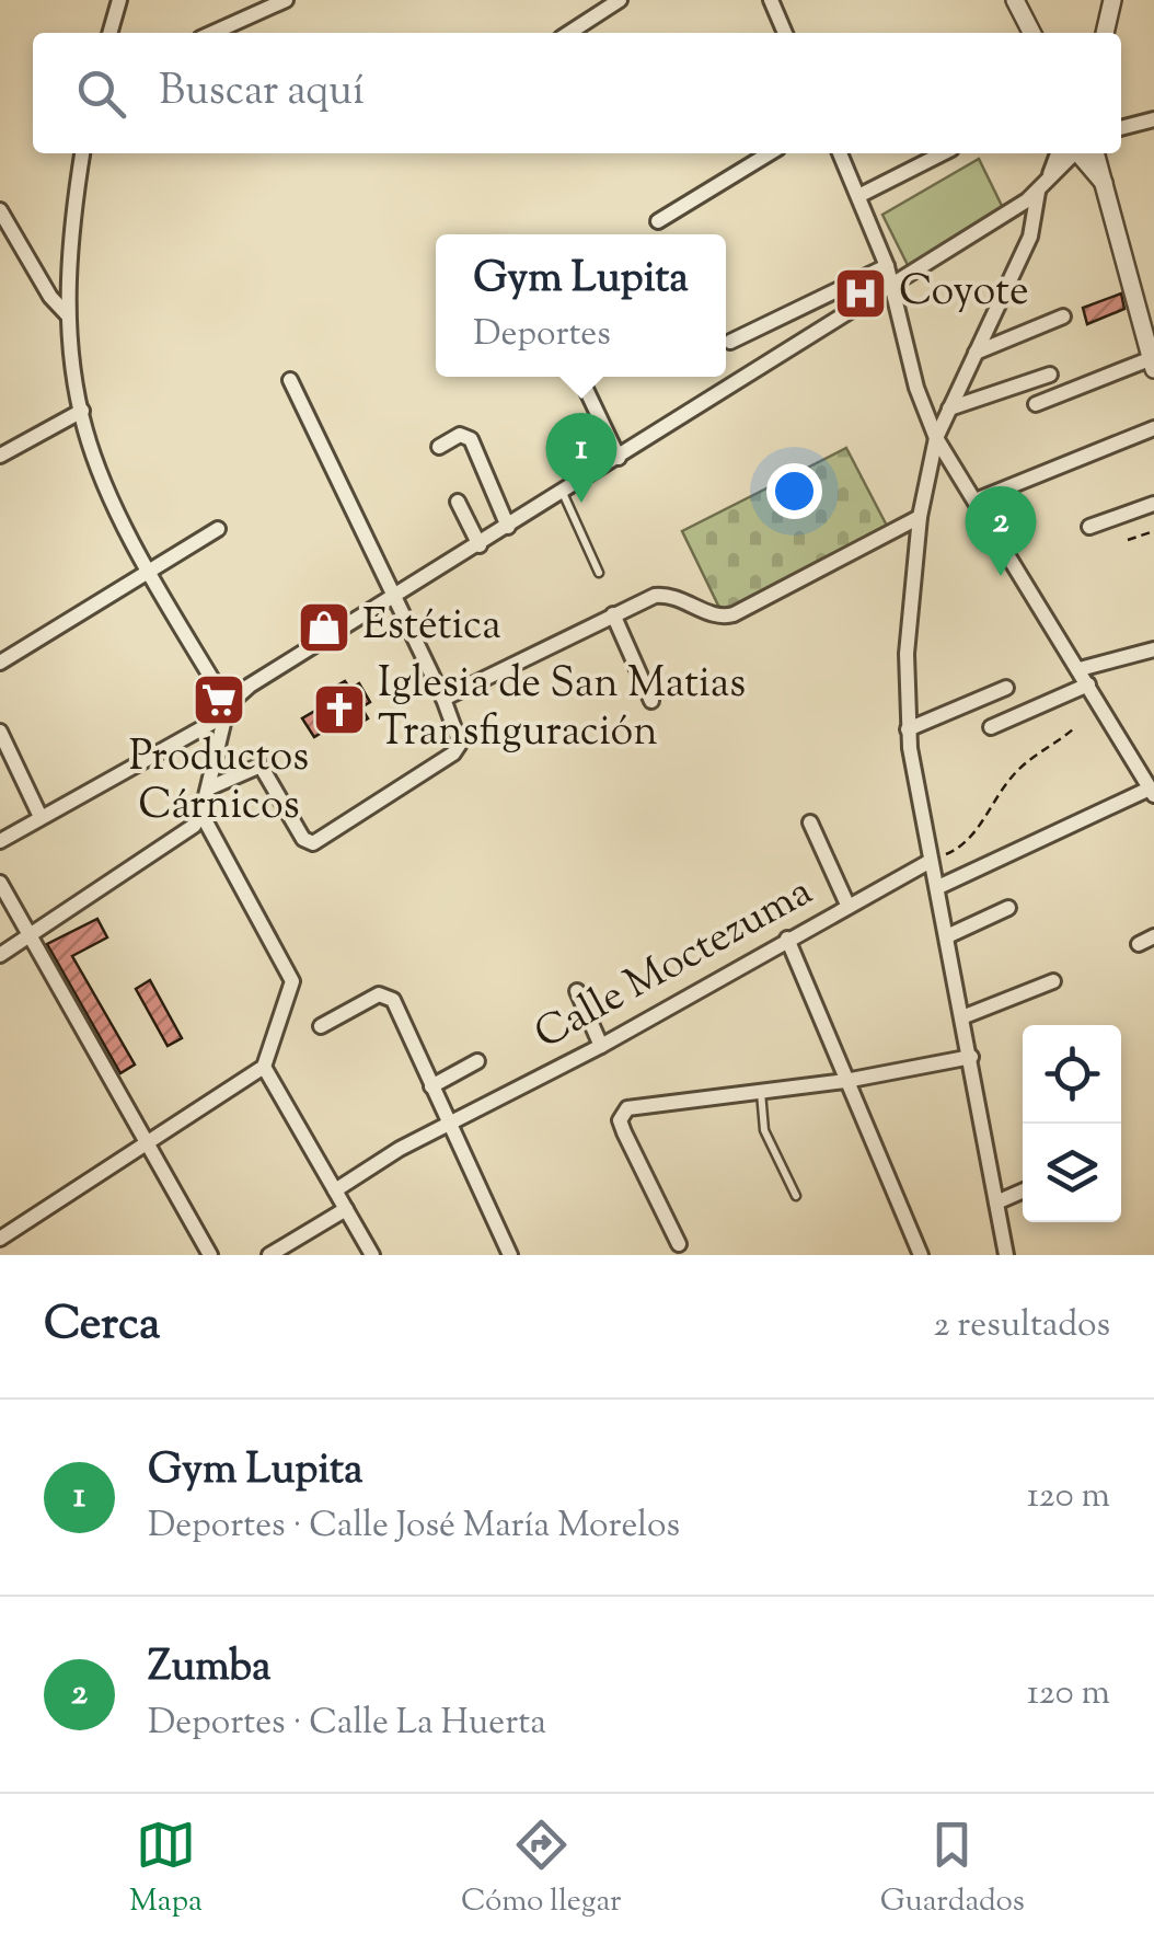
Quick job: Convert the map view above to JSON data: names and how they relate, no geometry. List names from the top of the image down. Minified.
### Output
{"streets":{"street":["Calle Moctezuma"]},"places":{"hospital":["Coyote"],"shop":["Estética"],"supermarket":["Productos Cárnicos"],"church":["Iglesia de San Matias Transfiguración"]},"page":{"search":"Buscar aquí","popup":["Gym Lupita","Deportes"],"pins":["1","2"],"heading":["Cerca","2 resultados"],"list":[{"mark":"1","name":"Gym Lupita","note":"Deportes · Calle José María Morelos","value":"120 m"},{"mark":"2","name":"Zumba","note":"Deportes · Calle La Huerta","value":"120 m"}],"nav":["Mapa","Cómo llegar","Guardados"]}}
